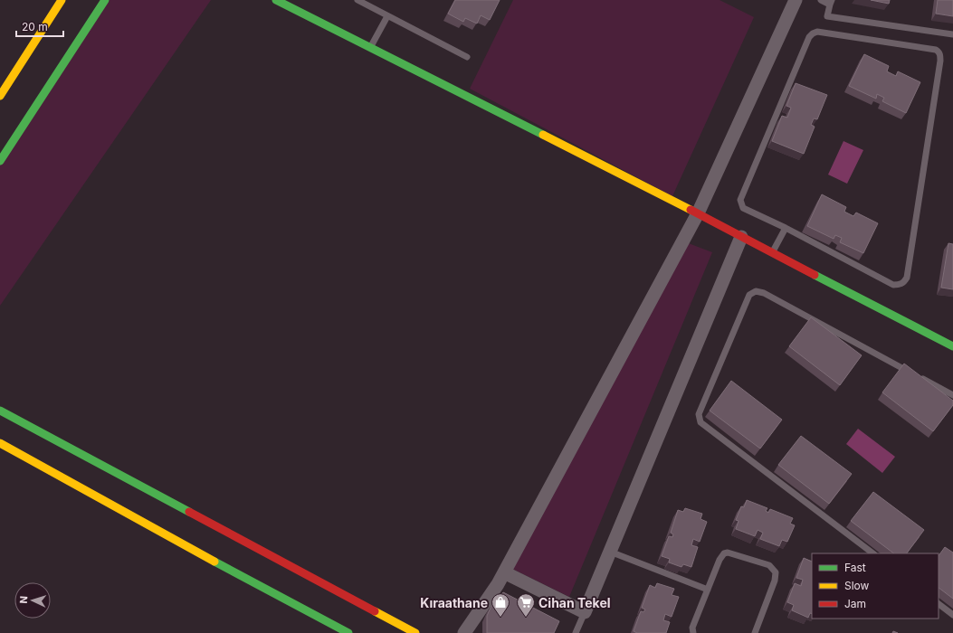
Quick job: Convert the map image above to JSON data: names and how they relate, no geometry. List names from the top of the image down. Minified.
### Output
{"places":{"shop":["Kıraathane"],"supermarket":["Cihan Tekel"]},"legend":["Fast","Slow","Jam"],"scale_bar":"20 m","north":"left"}
